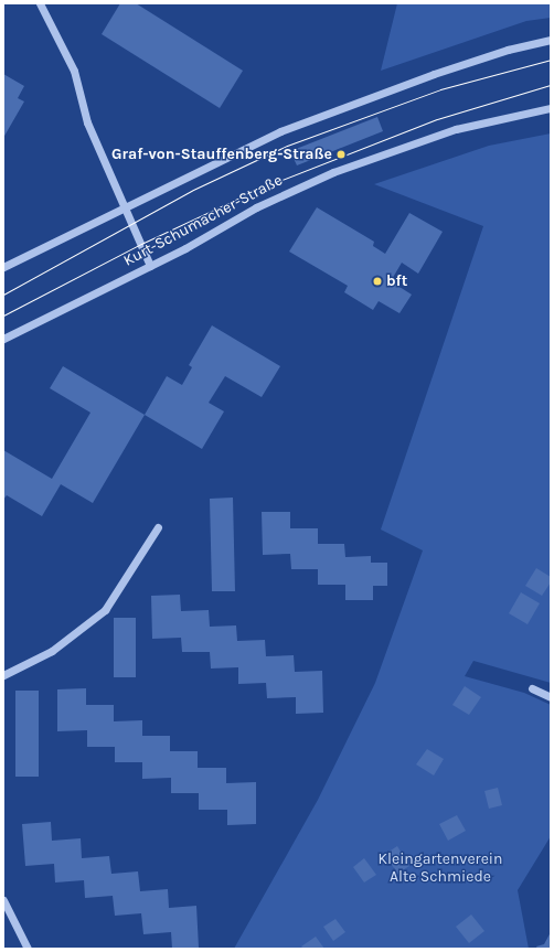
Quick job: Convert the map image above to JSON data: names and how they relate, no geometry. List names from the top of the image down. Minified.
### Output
{"streets":{"street":["Kurt-Schumacher-Straße"]},"parks":["Kleingartenverein Alte Schmiede"],"places":["Graf-von-Stauffenberg-Straße","bft"]}
